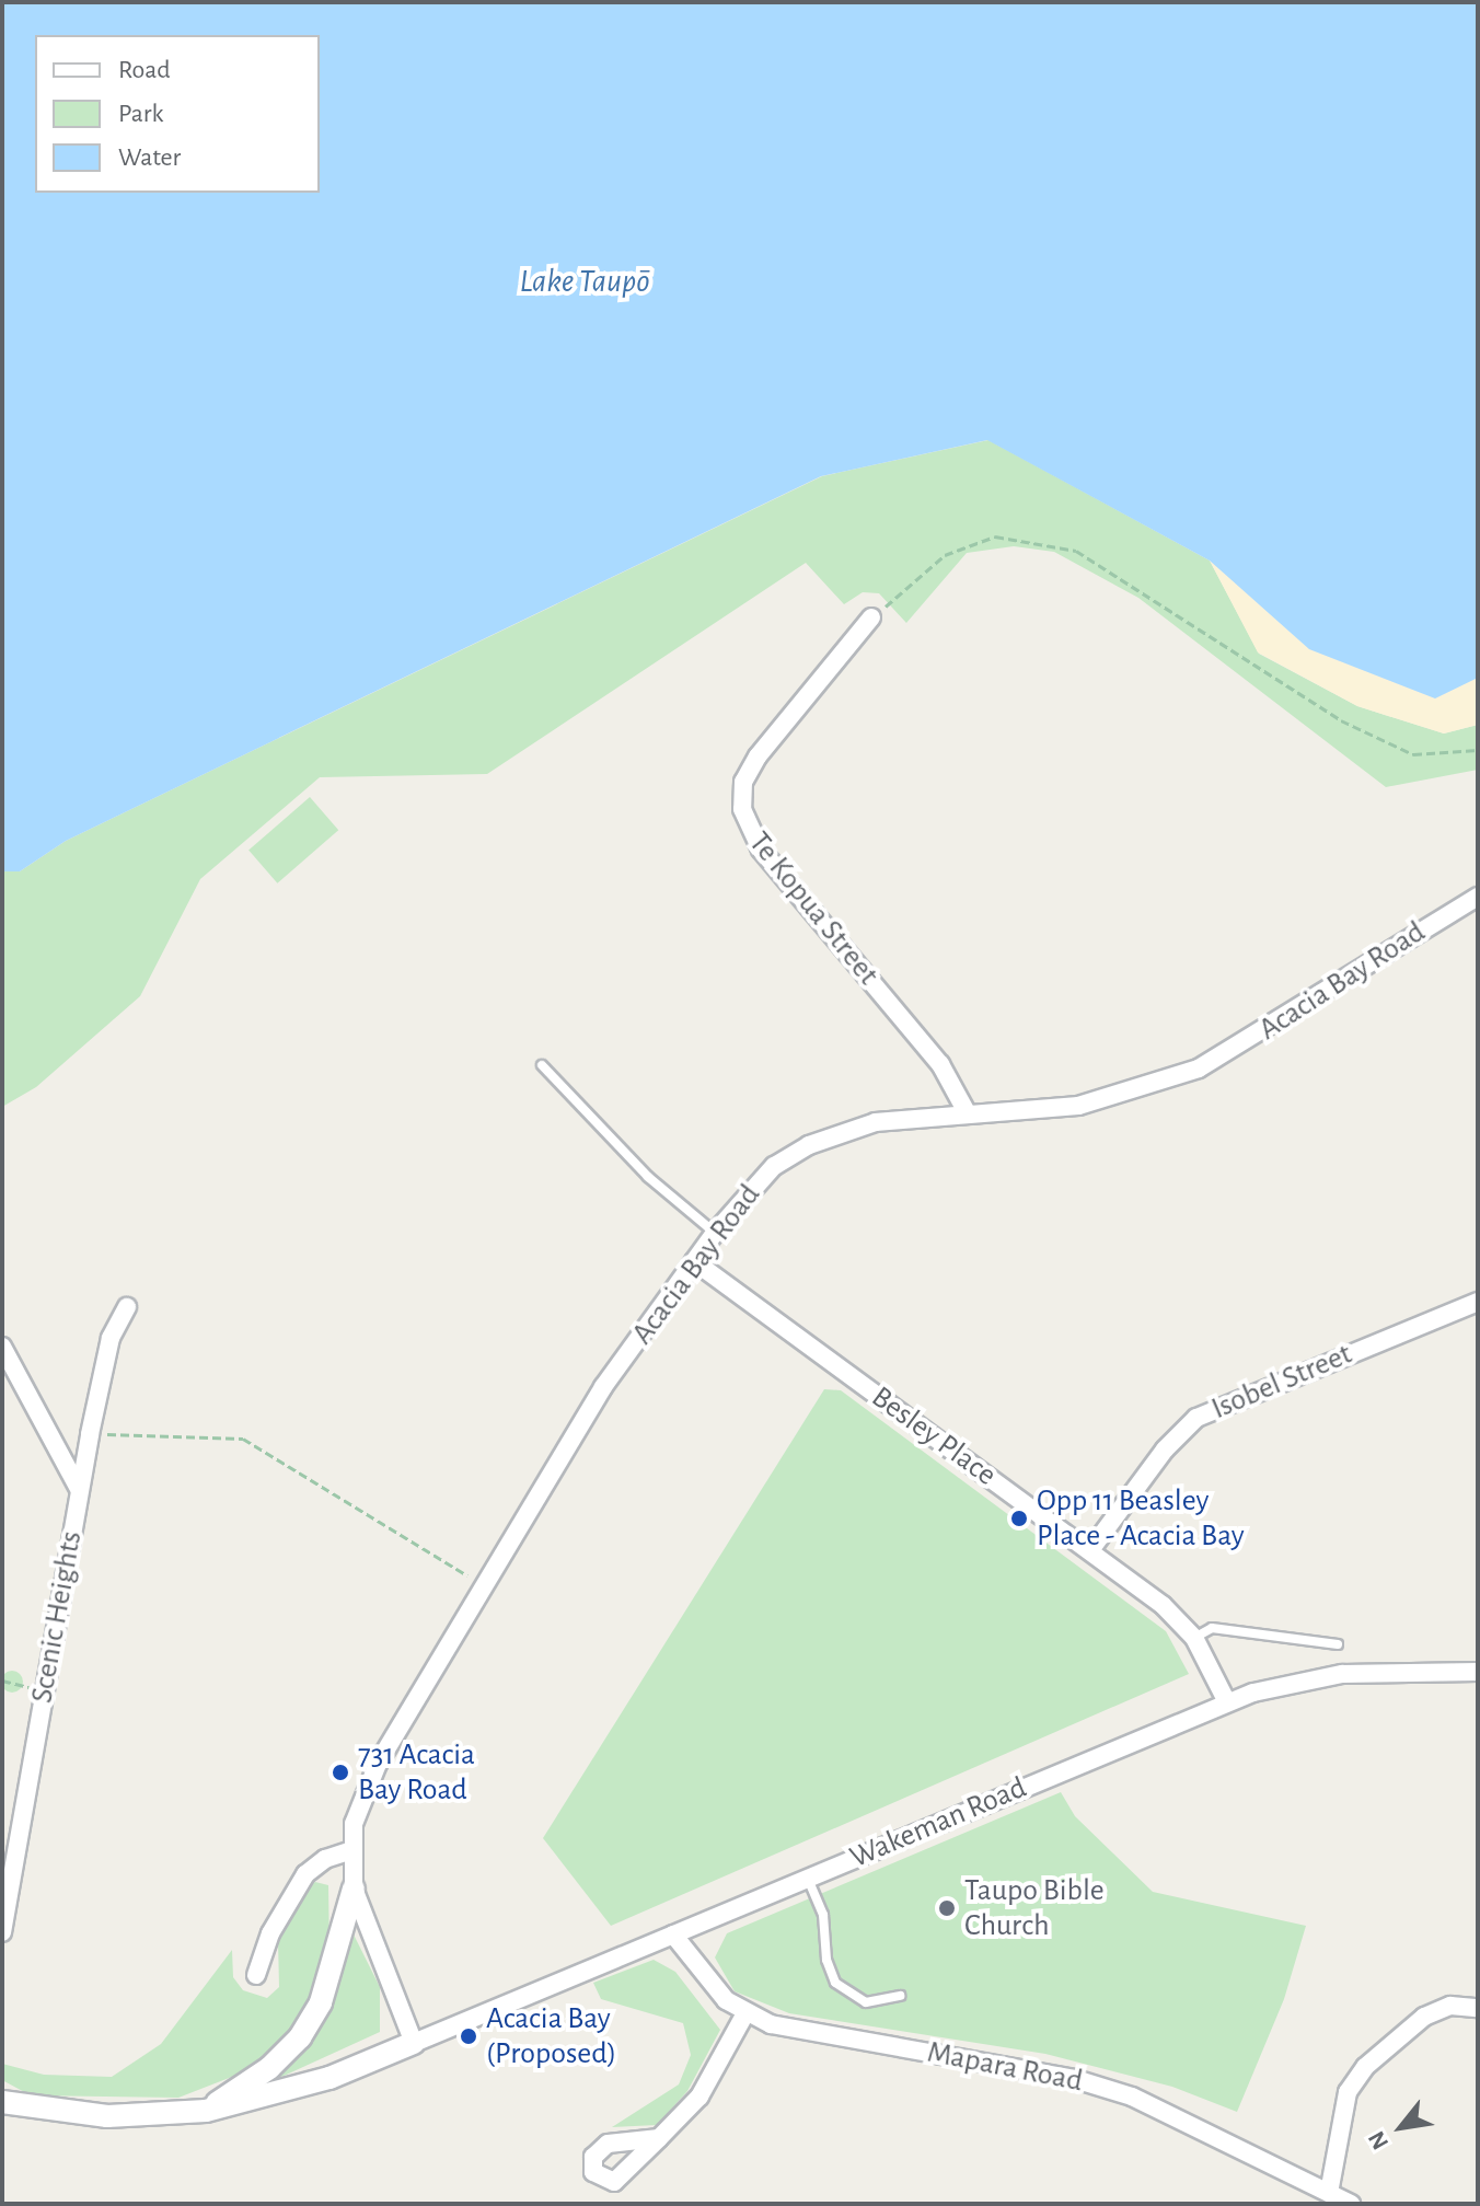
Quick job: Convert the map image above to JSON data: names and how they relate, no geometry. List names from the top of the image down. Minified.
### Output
{"streets":{"street":["Te Kopua Street","Acacia Bay Road","Isobel Street","Besley Place","Scenic Heights","Wakeman Road","Mapara Road"]},"crossings":[["Te Kopua Street","Acacia Bay Road"],["Acacia Bay Road","Besley Place"],["Acacia Bay Road","Wakeman Road"],["Isobel Street","Besley Place"],["Besley Place","Wakeman Road"],["Wakeman Road","Mapara Road"]],"water":["Lake Taupō"],"places":["Opp 11 Beasley Place - Acacia Bay","731 Acacia Bay Road","Taupo Bible Church","Acacia Bay (Proposed)"],"legend":["Road","Park","Water"],"north":"bottom left"}
